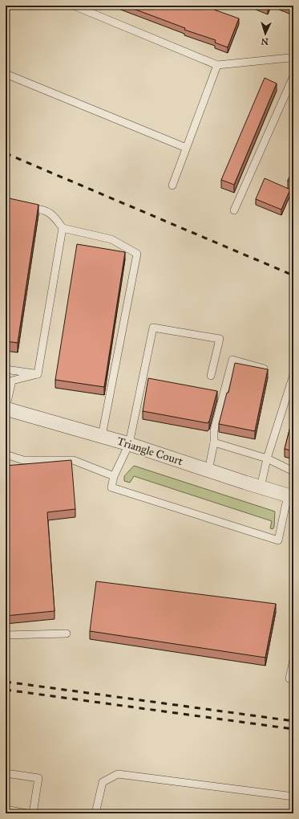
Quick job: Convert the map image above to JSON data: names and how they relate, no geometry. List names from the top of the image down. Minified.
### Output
{"streets":{"street":["Triangle Court"]},"north":"bottom"}
